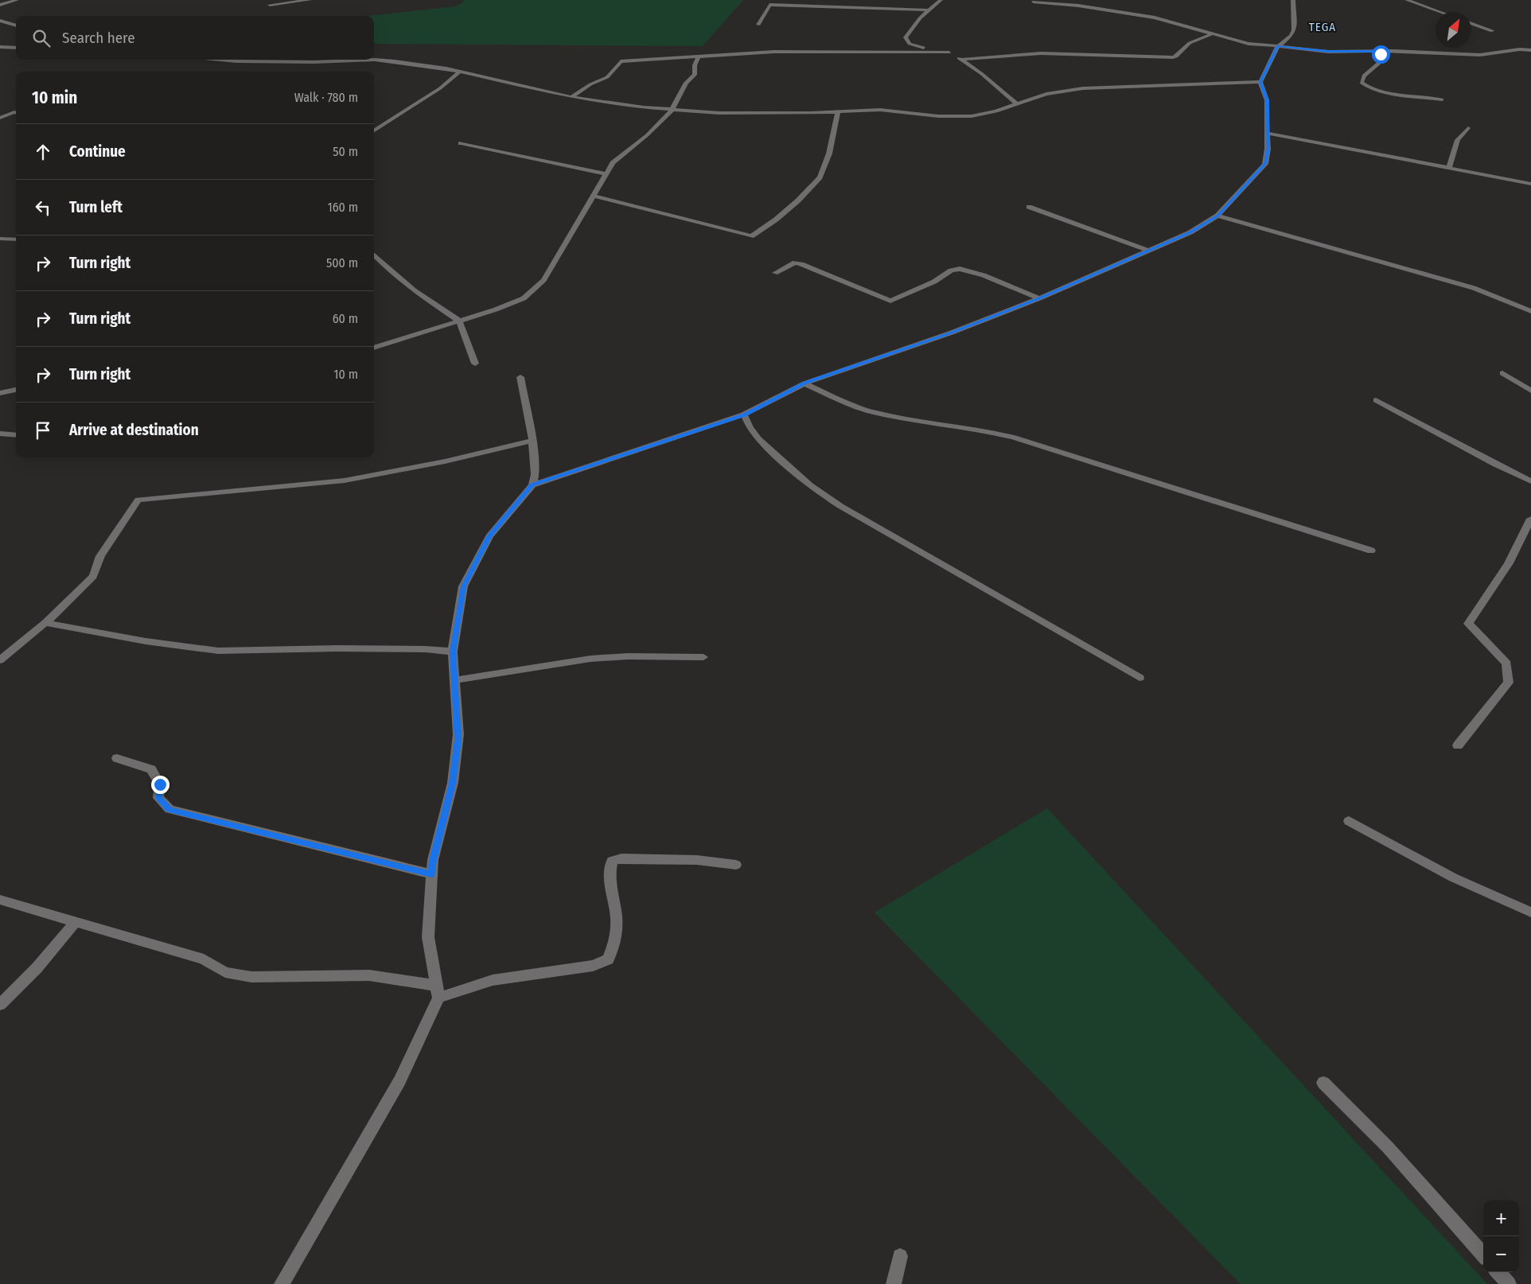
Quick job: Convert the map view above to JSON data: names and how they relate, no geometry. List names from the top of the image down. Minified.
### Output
{"districts":["TEGA"],"north":"top right","page":{"search":"Search here","heading":["10 min","Walk · 780 m"],"list":[["Continue","50 m"],["Turn left","160 m"],["Turn right","500 m"],["Turn right","60 m"],["Turn right","10 m"],"Arrive at destination"],"map_buttons":["+","−"]}}
